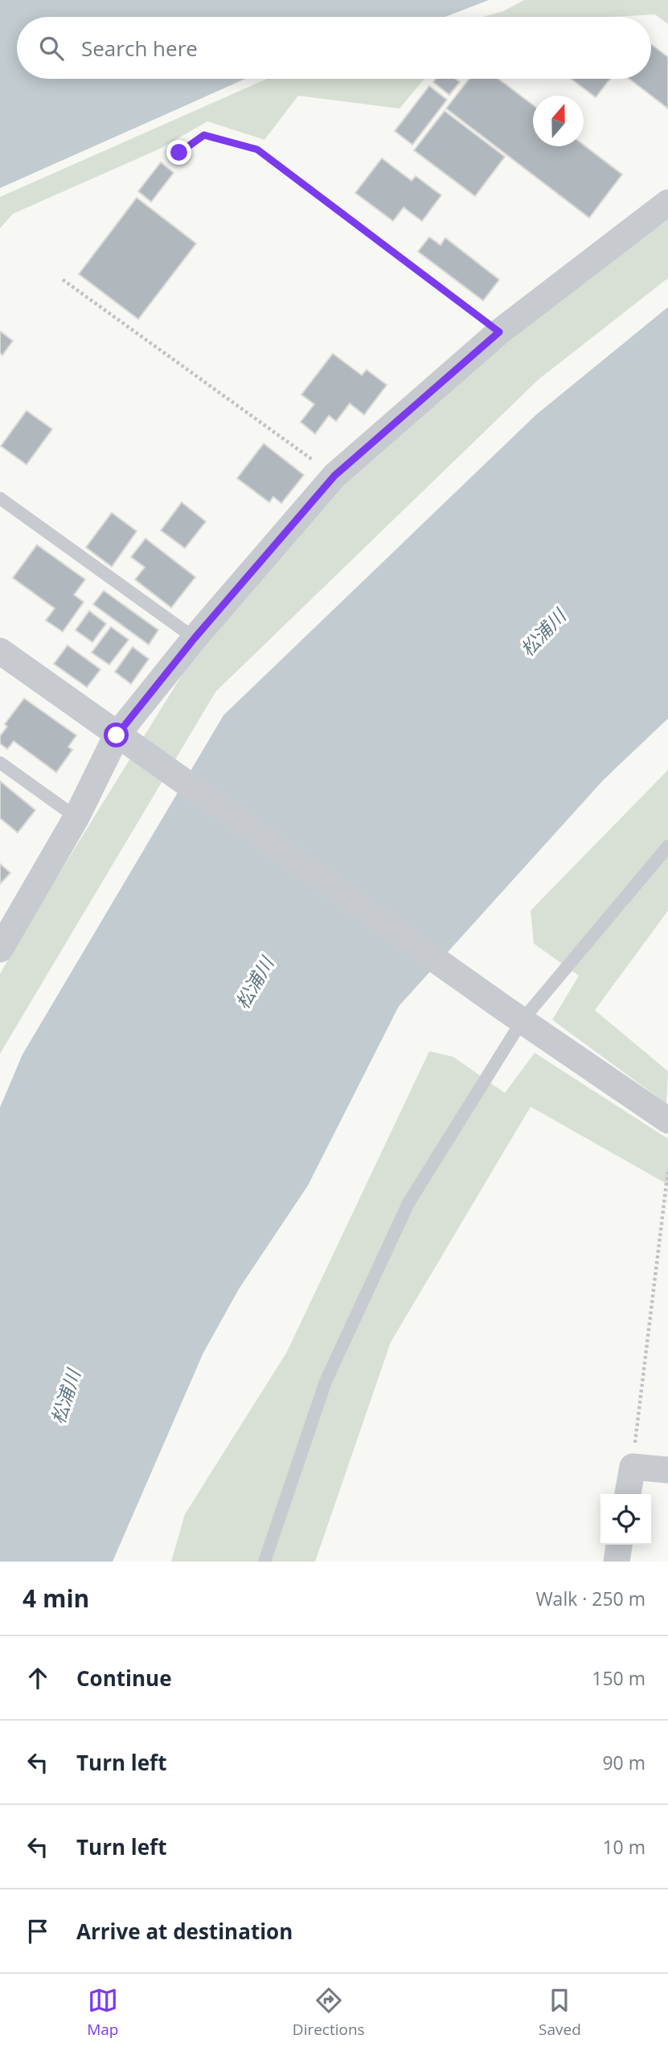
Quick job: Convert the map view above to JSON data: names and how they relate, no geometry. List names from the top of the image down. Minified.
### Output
{"water":["松浦川"],"north":"top","page":{"search":"Search here","heading":["4 min","Walk · 250 m"],"list":[["Continue","150 m"],["Turn left","90 m"],["Turn left","10 m"],"Arrive at destination"],"nav":["Map","Directions","Saved"]}}
